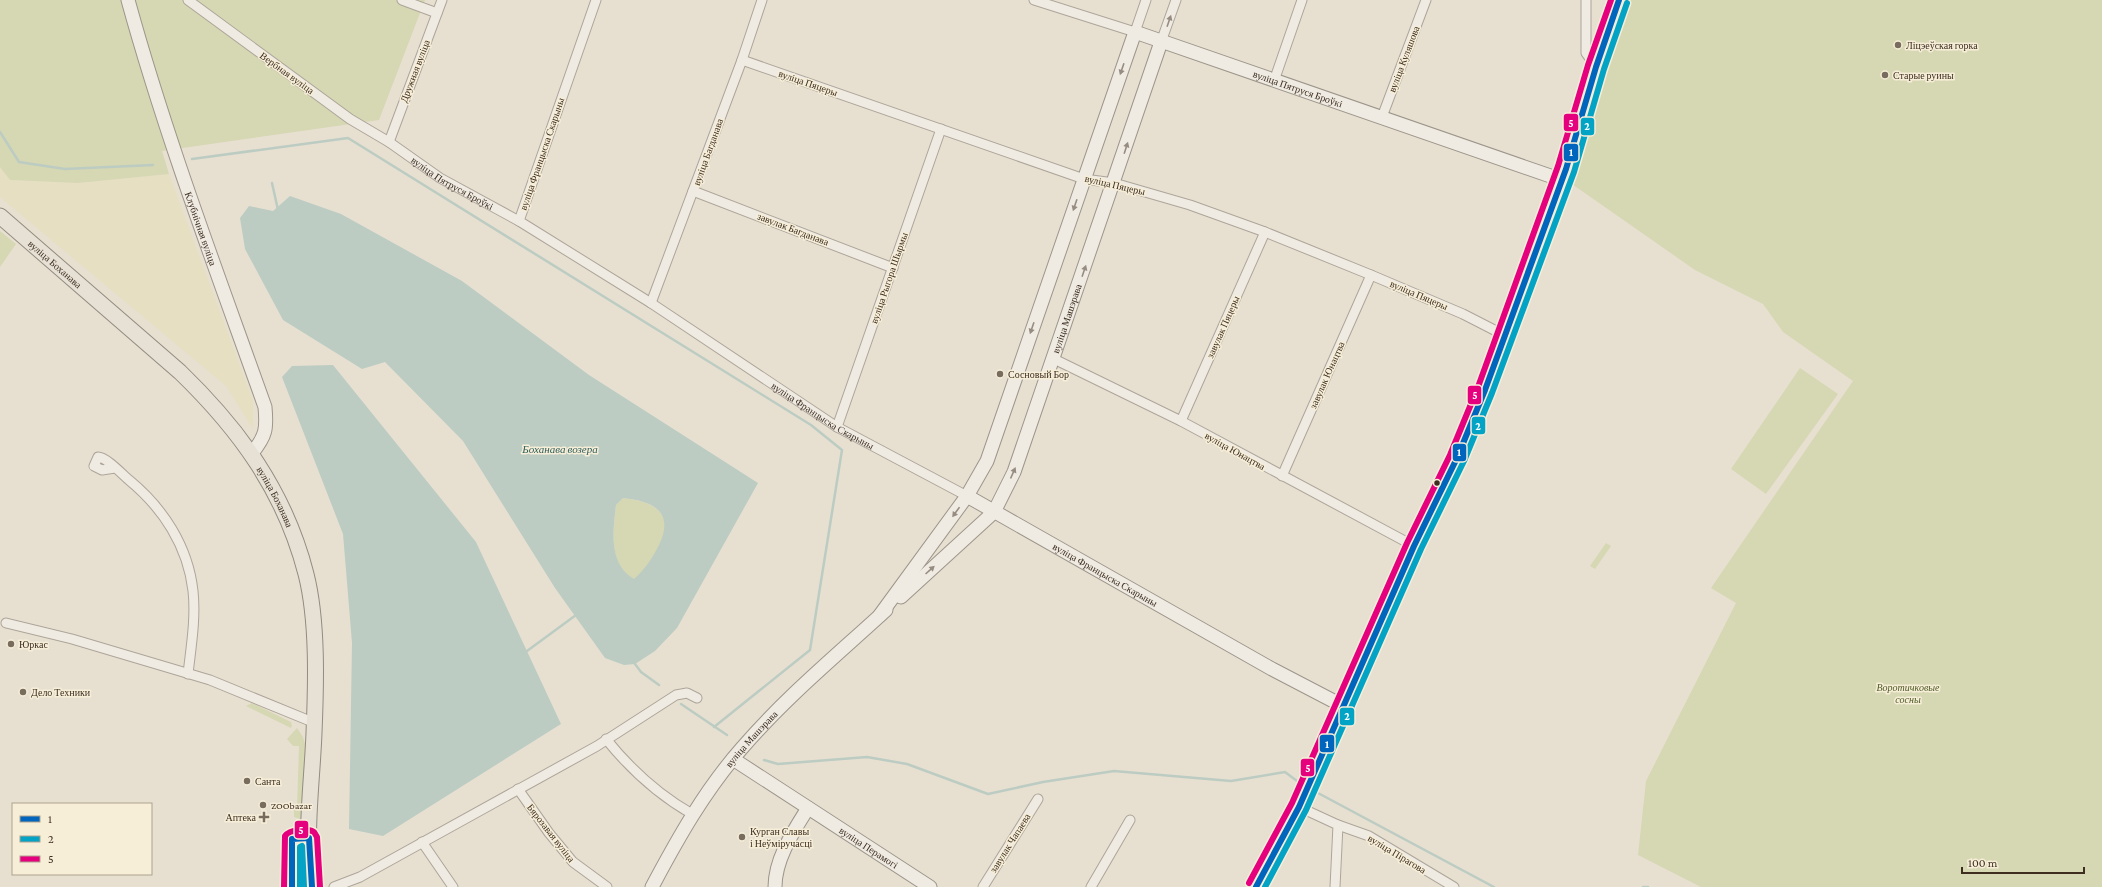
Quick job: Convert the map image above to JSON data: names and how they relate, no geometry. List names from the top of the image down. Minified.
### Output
{"streets":{"main road":["вуліца Боханава"],"street":["вуліца Куляшова","Дружная вуліца","Вербная вуліца","вуліца Пяцеры","вуліца Пятруся Броўкі","вуліца Багданава","вуліца Францыска Скарыны","Клубнічная вуліца","завулак Багданава","вуліца Рыгора Шырмы","вуліца Машэрава","завулак Пяцеры","завулак Юнацтва","вуліца Юнацтва","Бярозавая вуліца","завулак Чапаева","вуліца Перамогі","вуліца Пірагова"]},"crossings":[["вуліца Куляшова","вуліца Пятруся Броўкі"],["Дружная вуліца","Вербная вуліца"],["Дружная вуліца","вуліца Пятруся Броўкі"],["Вербная вуліца","вуліца Пятруся Броўкі"],["вуліца Пяцеры","вуліца Багданава"],["вуліца Пяцеры","вуліца Рыгора Шырмы"],["вуліца Пяцеры","вуліца Машэрава"],["вуліца Пяцеры","завулак Пяцеры"],["вуліца Пяцеры","завулак Юнацтва"],["вуліца Пятруся Броўкі","вуліца Францыска Скарыны"],["вуліца Пятруся Броўкі","вуліца Машэрава"],["вуліца Багданава","вуліца Францыска Скарыны"],["вуліца Багданава","завулак Багданава"],["вуліца Францыска Скарыны","вуліца Рыгора Шырмы"],["вуліца Францыска Скарыны","вуліца Машэрава"],["Клубнічная вуліца","вуліца Боханава"],["завулак Багданава","вуліца Рыгора Шырмы"],["вуліца Машэрава","вуліца Юнацтва"],["вуліца Машэрава","вуліца Перамогі"],["завулак Пяцеры","вуліца Юнацтва"],["завулак Юнацтва","вуліца Юнацтва"]],"water":["Боханава возера"],"parks":["Воротичковые сосны"],"places":{"other":["Ліцэеўская горка","Старые руины","Сосновый Бор","Юркас","Дело Техники","Санта","ZOObazar","Курган Славы і Неўміручасці"],"health":["Аптека"]},"lines":["transit line 1","transit line 5","transit line 2"],"legend":["1","2","5"],"scale_bar":"100 m"}
